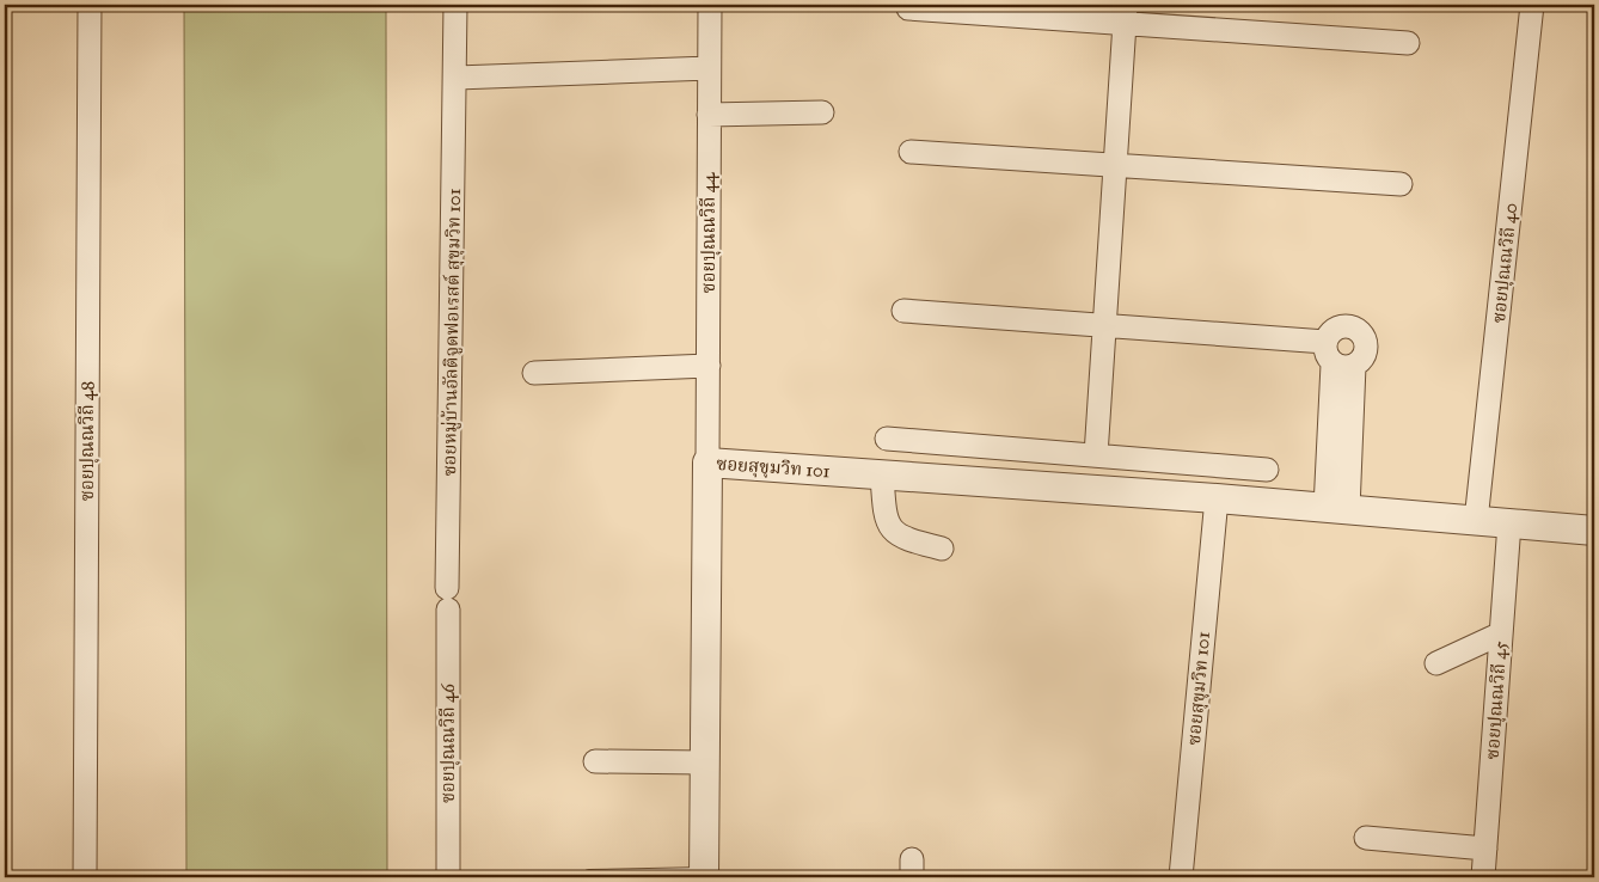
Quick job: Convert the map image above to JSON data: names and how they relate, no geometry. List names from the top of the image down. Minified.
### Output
{"streets":{"street":["ซอยปุณณวิถี 44","ซอยปุณณวิถี 40","ซอยหมู่บ้านอัลติจูดฟอเรสต์ สุขุมวิท 101","ซอยปุณณวิถี 48","ซอยสุขุมวิท 101","ซอยปุณณวิถี 45","ซอยปุณณวิถี 46"]},"crossings":[["ซอยปุณณวิถี 44","ซอยสุขุมวิท 101"],["ซอยปุณณวิถี 40","ซอยสุขุมวิท 101"],["ซอยหมู่บ้านอัลติจูดฟอเรสต์ สุขุมวิท 101","ซอยปุณณวิถี 46"],["ซอยสุขุมวิท 101","ซอยปุณณวิถี 45"]]}
